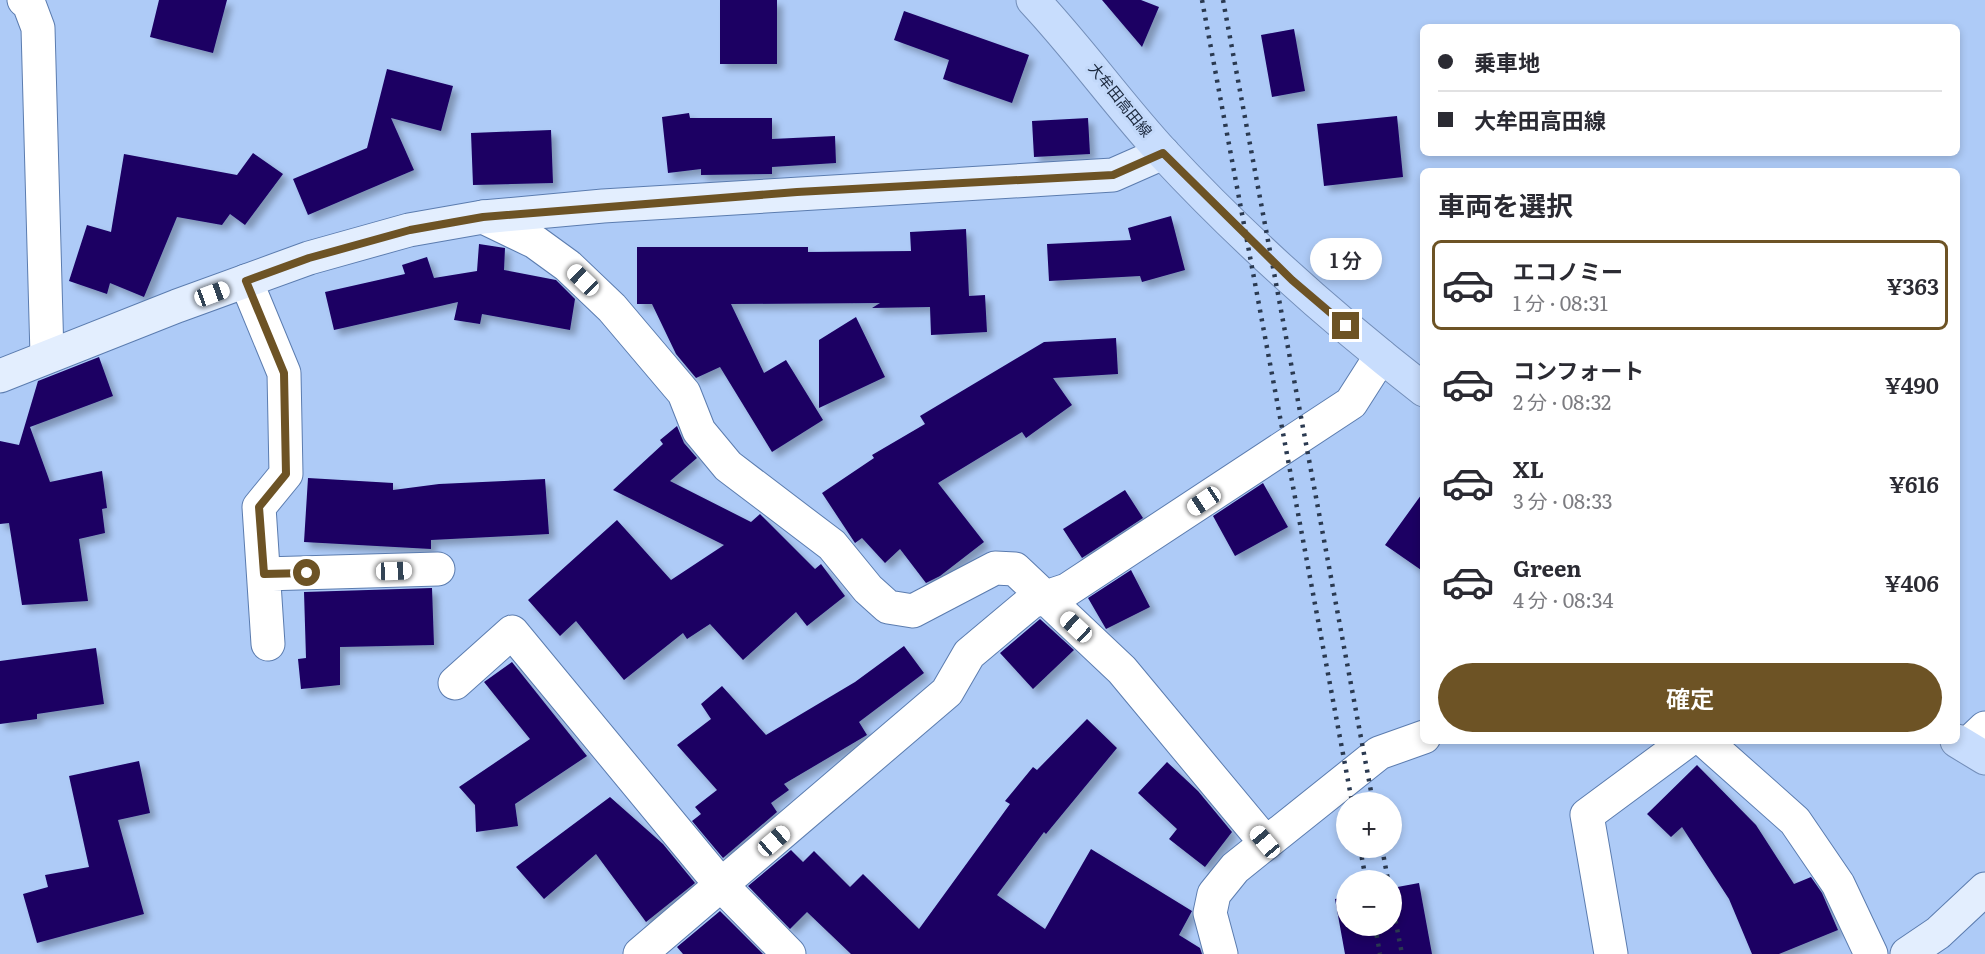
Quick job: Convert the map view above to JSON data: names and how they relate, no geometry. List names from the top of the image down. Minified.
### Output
{"streets":{"main road":["大牟田高田線"]},"page":{"banner":["乗車地","大牟田高田線"],"heading":"車両を選択","bubble":"1 分","list":[{"name":"エコノミー","note":"1 分 · 08:31","value":"¥363"},{"name":"コンフォート","note":"2 分 · 08:32","value":"¥490"},{"name":"XL","note":"3 分 · 08:33","value":"¥616"},{"name":"Green","note":"4 分 · 08:34","value":"¥406"}],"buttons":"確定","map_buttons":["+","−"]}}
